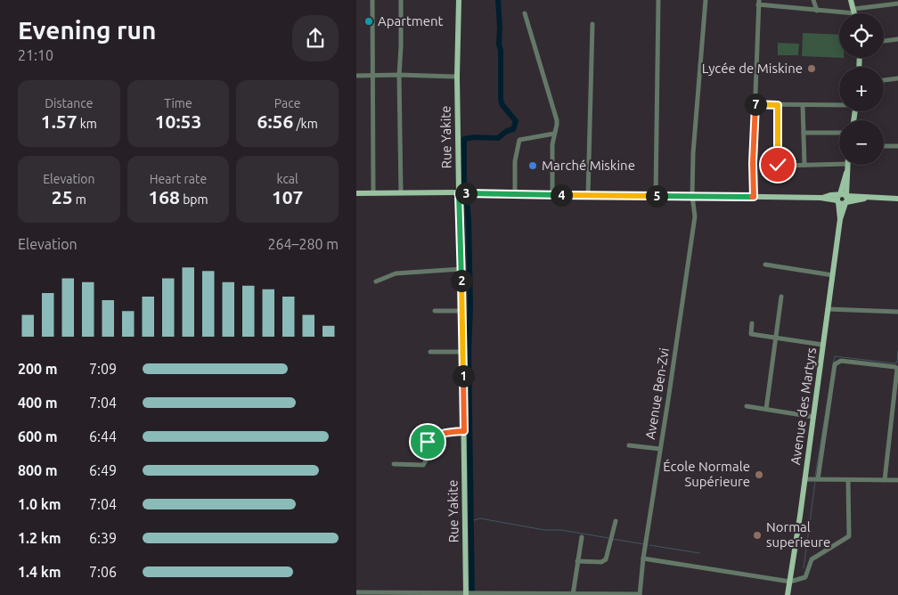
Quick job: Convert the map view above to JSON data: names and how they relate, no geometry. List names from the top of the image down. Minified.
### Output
{"streets":{"main road":["Rue Yakite","Avenue des Martyrs"],"street":["Avenue Ben-Zvi"]},"places":["Apartment","Lycée de Miskine","Marché Miskine","École Normale Supérieure","Normal superieure"],"page":{"heading":["Evening run","21:10"],"map_buttons":["+","−"],"stats":[["Distance","1.57 km"],["Time","10:53"],["Pace","6:56 /km"],["Elevation","25 m"],["Heart rate","168 bpm"],["kcal","107"]],"pins":["7","3","4","5","2","1"],"chart":["Elevation","264–280 m"],"list":[{"name":"200 m","note":"7:09"},{"name":"400 m","note":"7:04"},{"name":"600 m","note":"6:44"},{"name":"800 m","note":"6:49"},{"name":"1.0 km","note":"7:04"},{"name":"1.2 km","note":"6:39"},{"name":"1.4 km","note":"7:06"}]}}
